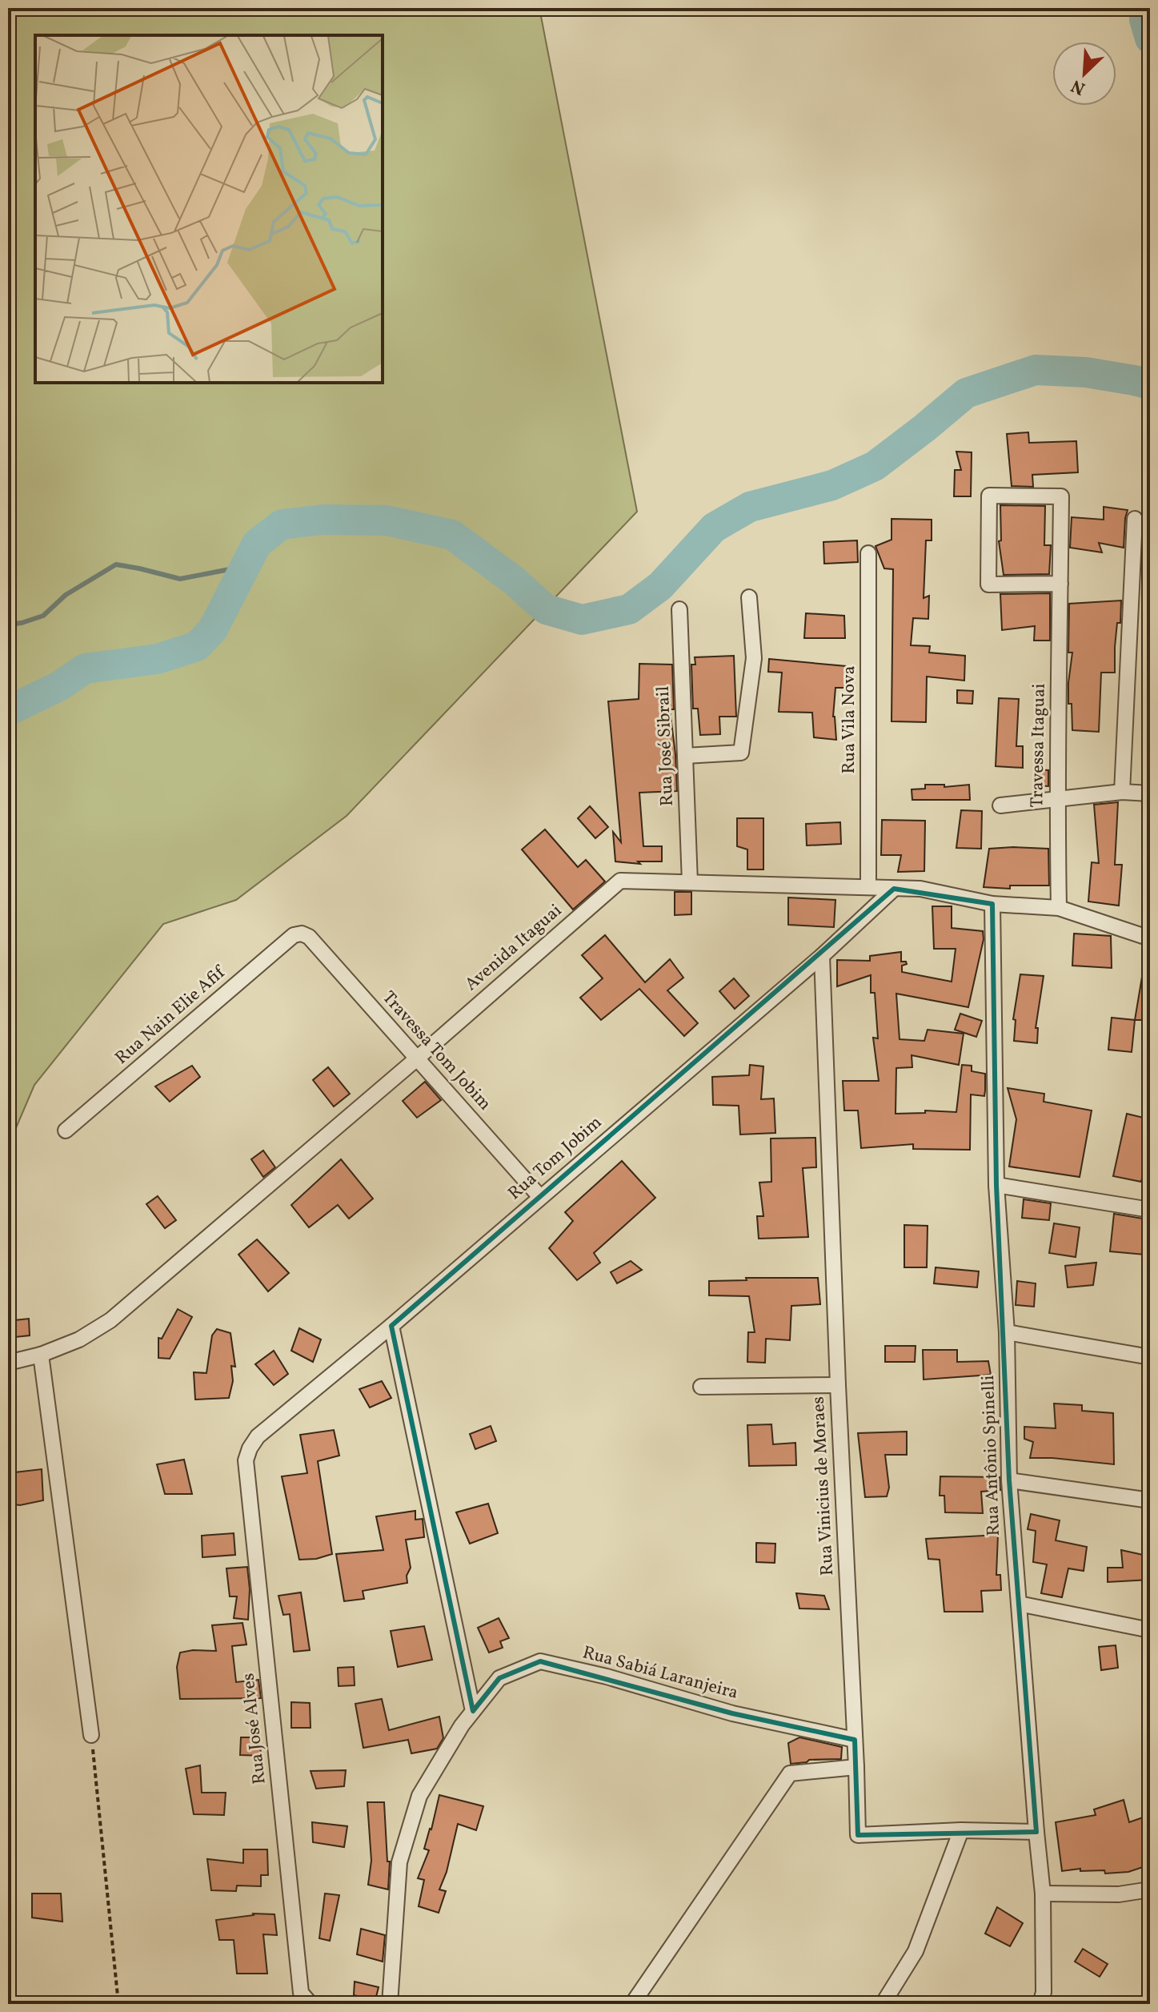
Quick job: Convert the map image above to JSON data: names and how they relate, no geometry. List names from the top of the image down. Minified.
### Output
{"streets":{"street":["Rua Vila Nova","Travessa Itaguai","Rua José Sibrail","Avenida Itaguai","Rua Nain Elie Afif","Travessa Tom Jobim","Rua Tom Jobim","Rua Antônio Spinelli","Rua Vinicius de Moraes","Rua Sabiá Laranjeira","Rua José Alves"]},"crossings":[["Rua Vila Nova","Avenida Itaguai"],["Travessa Itaguai","Avenida Itaguai"],["Rua José Sibrail","Avenida Itaguai"],["Avenida Itaguai","Travessa Tom Jobim"],["Avenida Itaguai","Rua Tom Jobim"],["Avenida Itaguai","Rua Antônio Spinelli"],["Rua Nain Elie Afif","Travessa Tom Jobim"],["Travessa Tom Jobim","Rua Tom Jobim"],["Rua Tom Jobim","Rua Vinicius de Moraes"],["Rua Tom Jobim","Rua José Alves"],["Rua Antônio Spinelli","Rua Vinicius de Moraes"],["Rua Vinicius de Moraes","Rua Sabiá Laranjeira"]],"north":"bottom left"}
